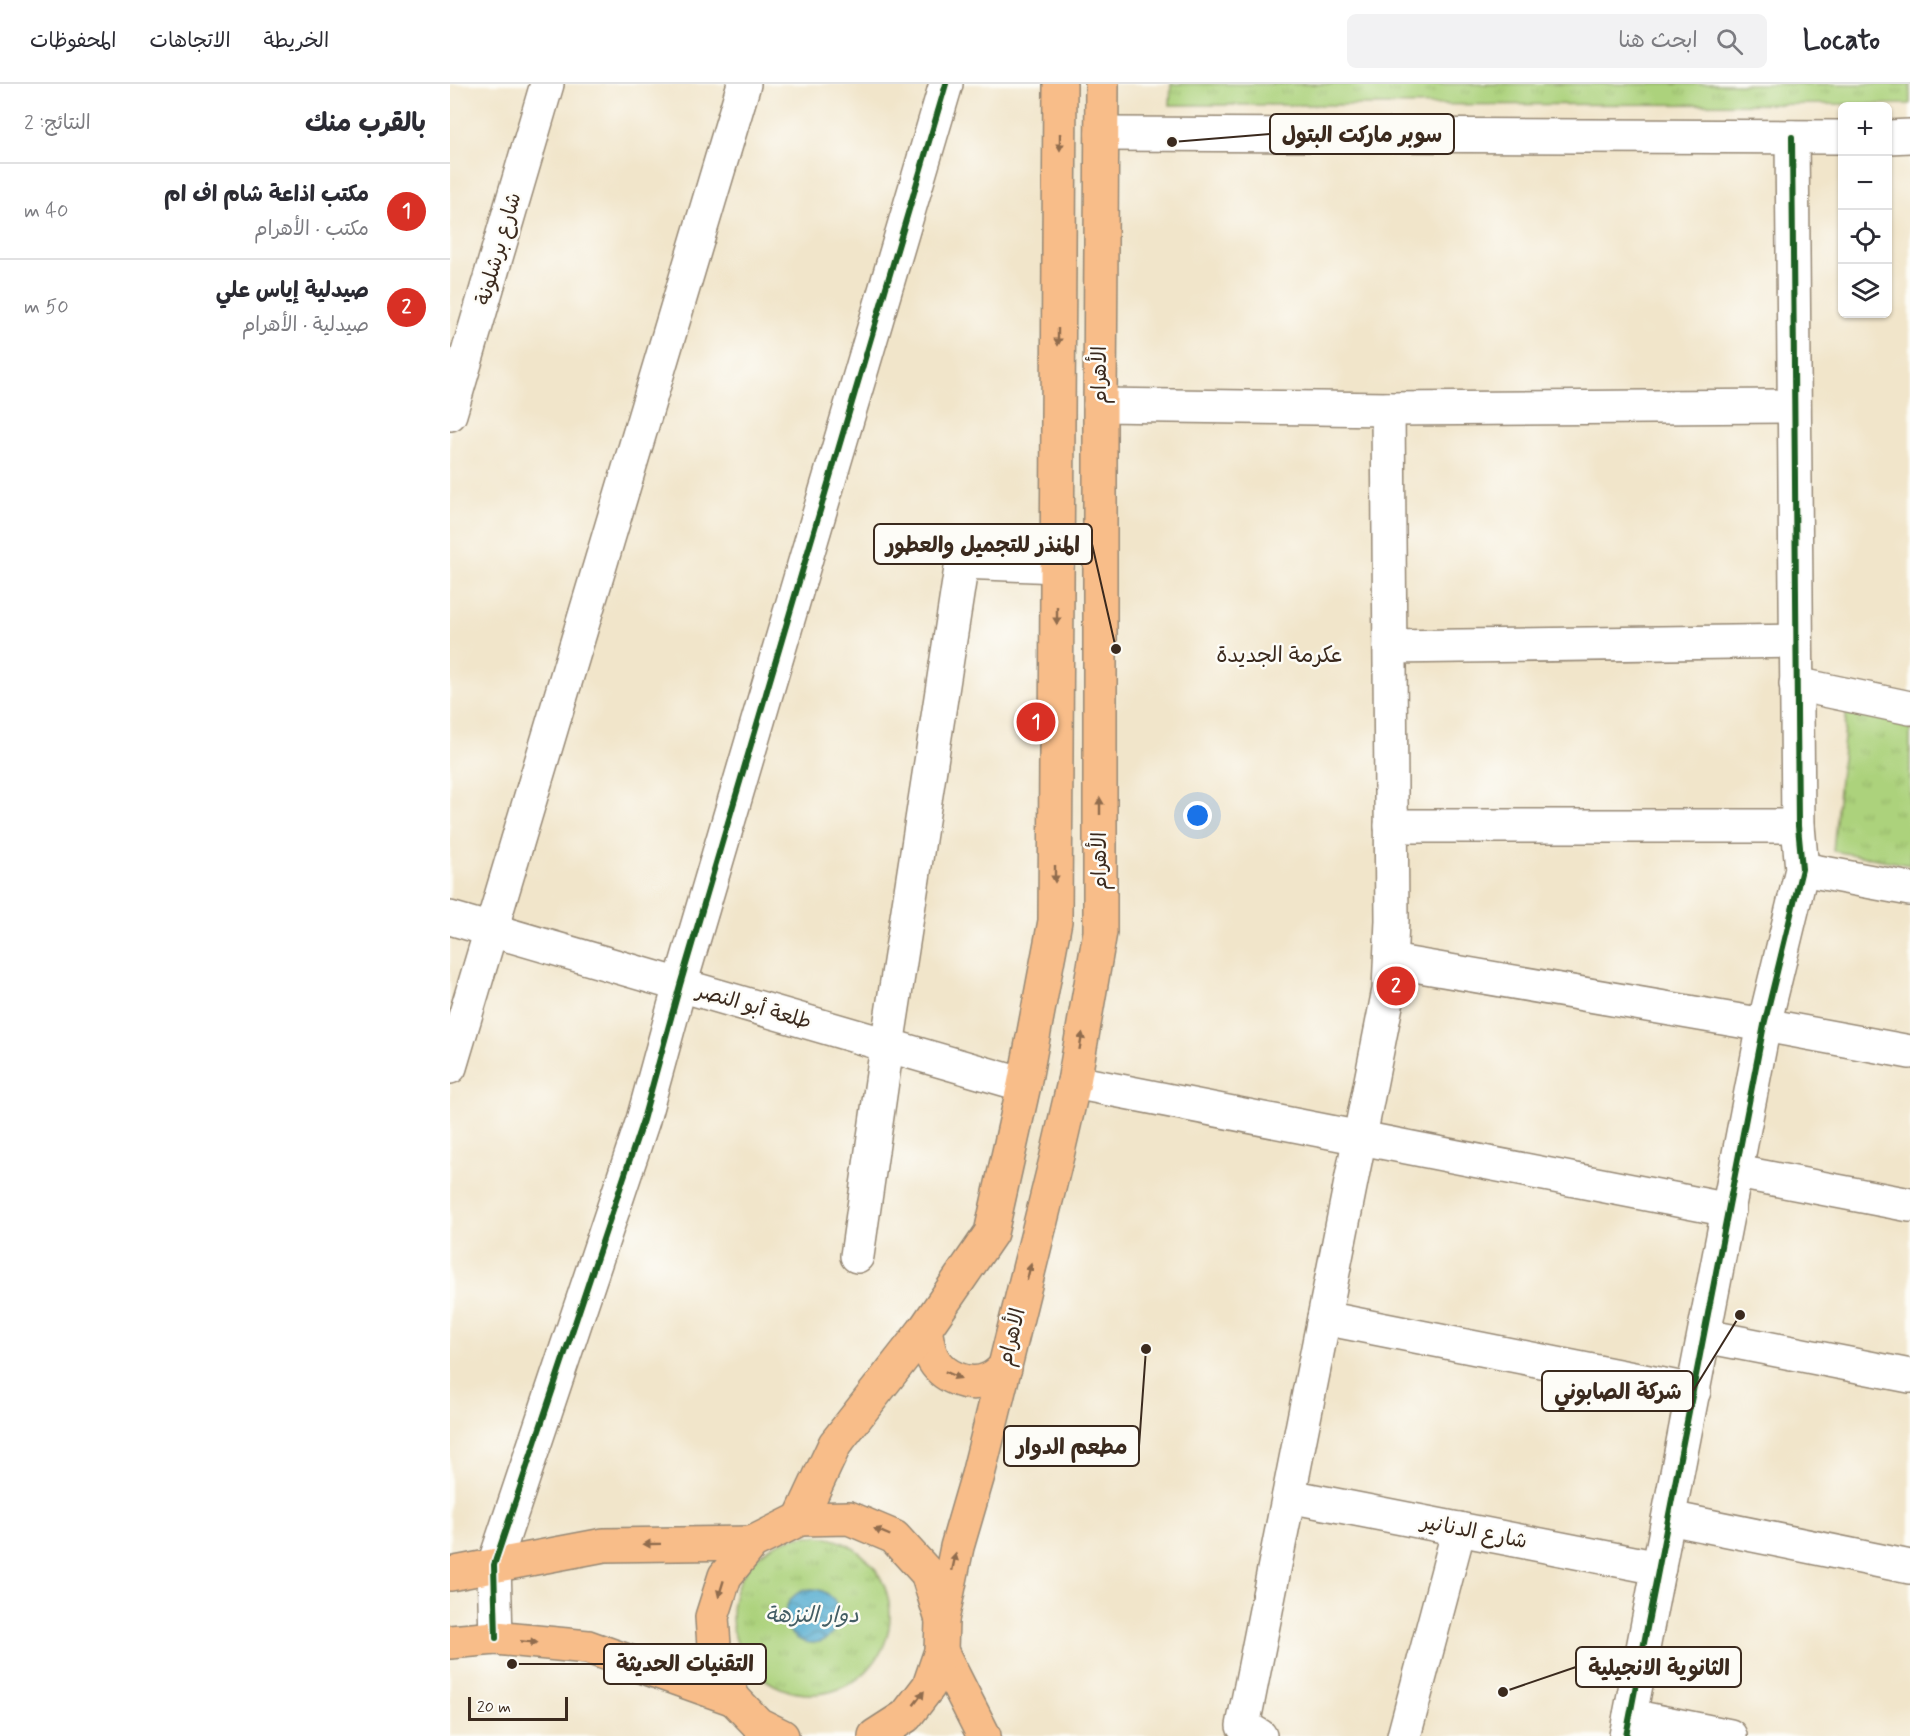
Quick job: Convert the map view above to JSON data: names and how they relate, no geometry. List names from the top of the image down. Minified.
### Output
{"streets":{"main road":["الأهرام"],"street":["شارع برشلونة","طلعة أبو النصر","شارع الدنانير"]},"crossings":[["الأهرام","طلعة أبو النصر"]],"districts":["عكرمة الجديدة"],"water":["دوار النزهة"],"places":["سوبر ماركت البتول","المنذر للتجميل والعطور","شركة الصابوني","مطعم الدوار","التقنيات الحديثة","الثانوية الانجيلية"],"scale_bar":"20 m","page":{"header":"Locato","search":"ابحث هنا","nav":["الخريطة","الاتجاهات","المحفوظات"],"heading":["بالقرب منك","النتائج: 2"],"map_buttons":["+","−"],"list":[{"mark":"1","name":"مكتب اذاعة شام اف ام","note":"مكتب · الأهرام","value":"40 m"},{"mark":"2","name":"صيدلية إياس علي","note":"صيدلية · الأهرام","value":"50 m"}],"pins":["1","2"],"scale":"20 m"}}
